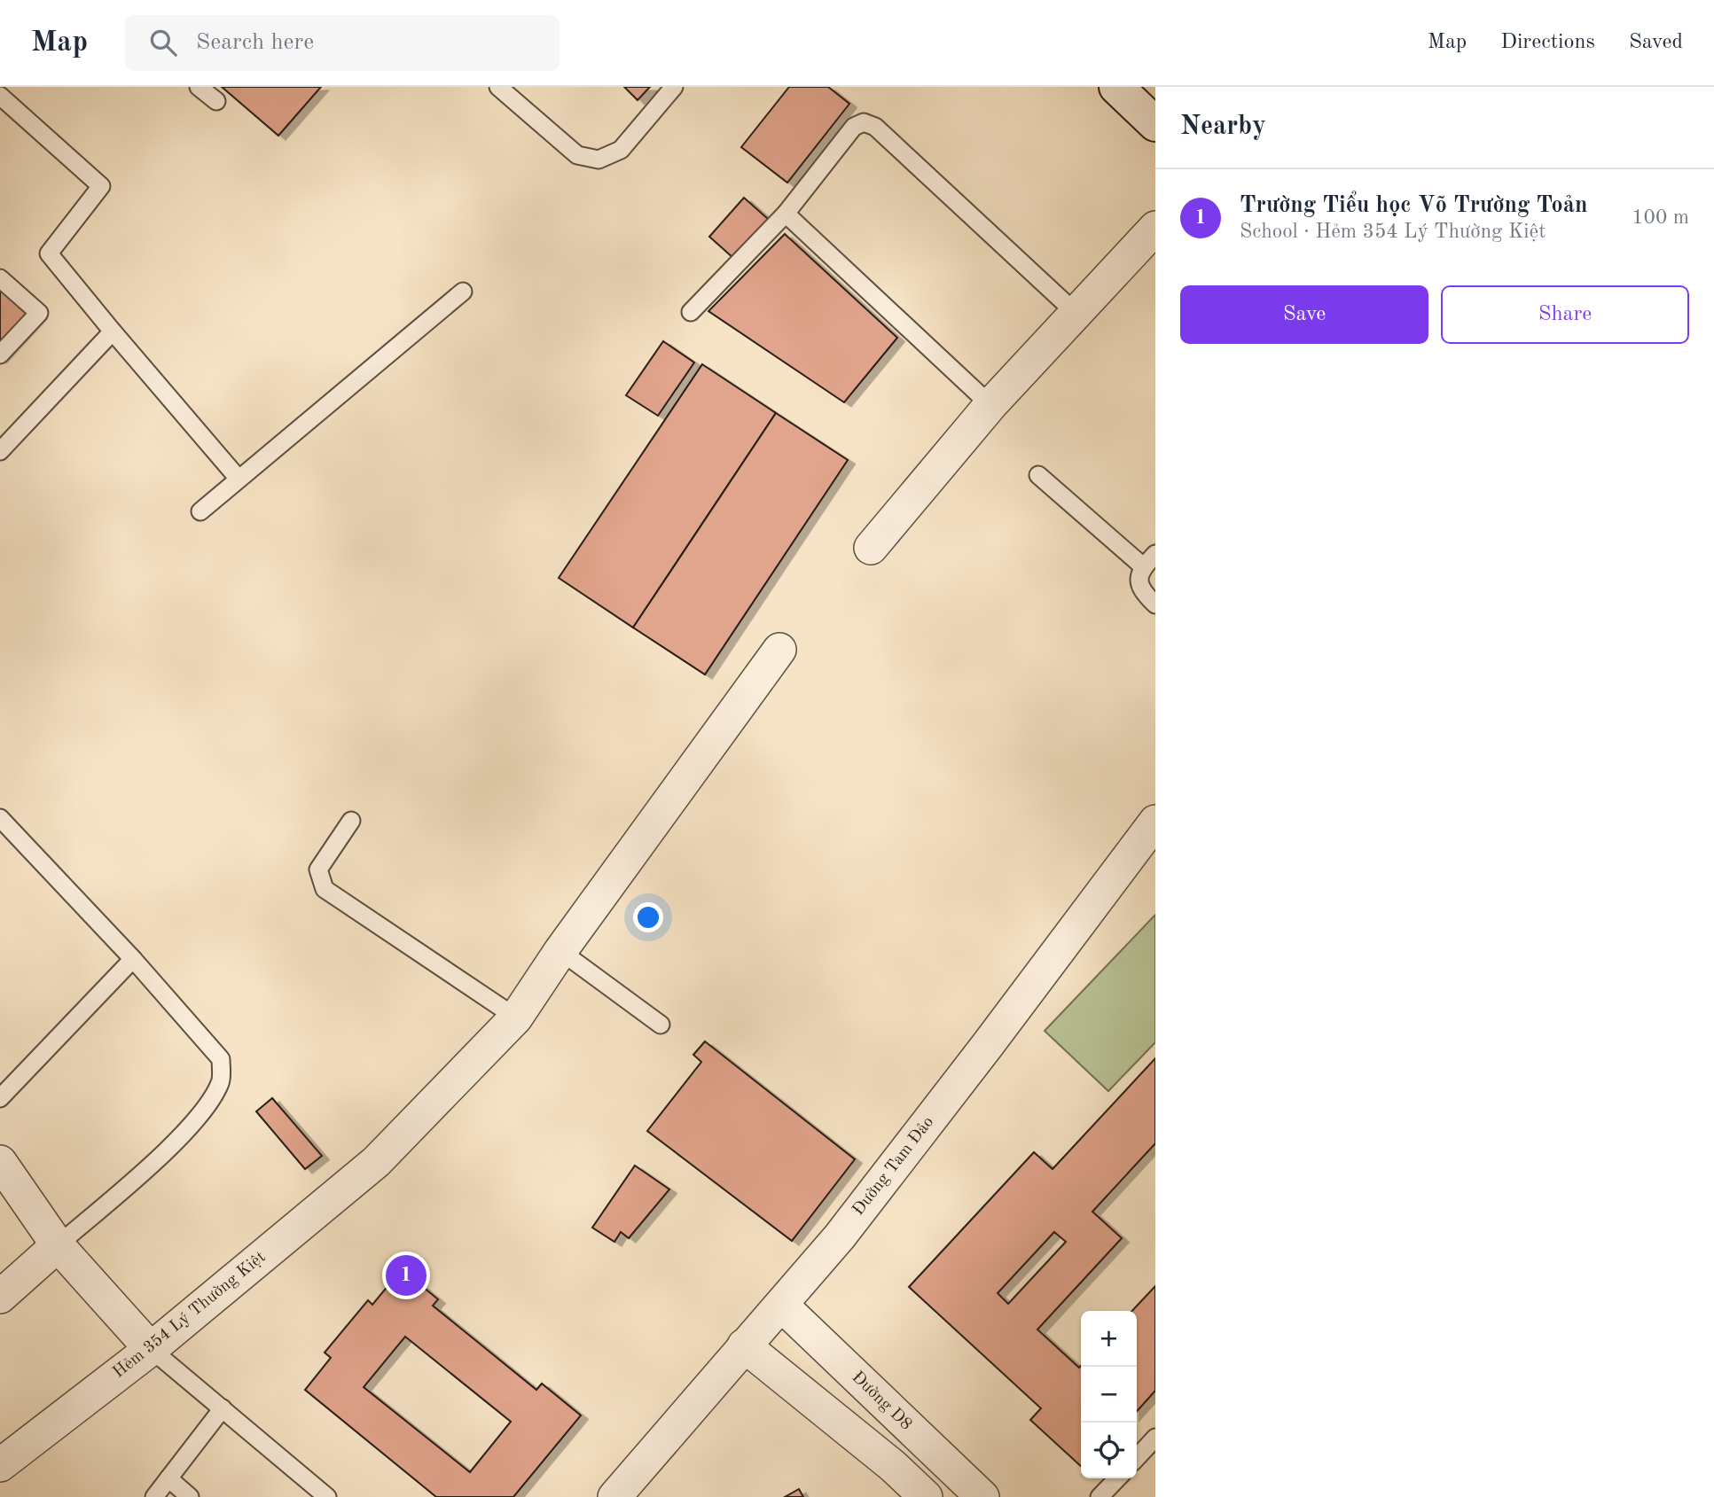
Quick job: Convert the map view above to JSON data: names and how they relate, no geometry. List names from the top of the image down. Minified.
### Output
{"streets":{"street":["Đường Tam Đảo","Hẻm 354 Lý Thường Kiệt","Đường D8"]},"crossings":[["Đường Tam Đảo","Đường D8"]],"page":{"header":"Map","search":"Search here","nav":["Map","Directions","Saved"],"heading":"Nearby","list":[{"mark":"1","name":"Trường Tiểu học Võ Trường Toản","note":"School · Hẻm 354 Lý Thường Kiệt","value":"100 m"}],"buttons":["Save","Share"],"pins":"1","map_buttons":["+","−"]}}
